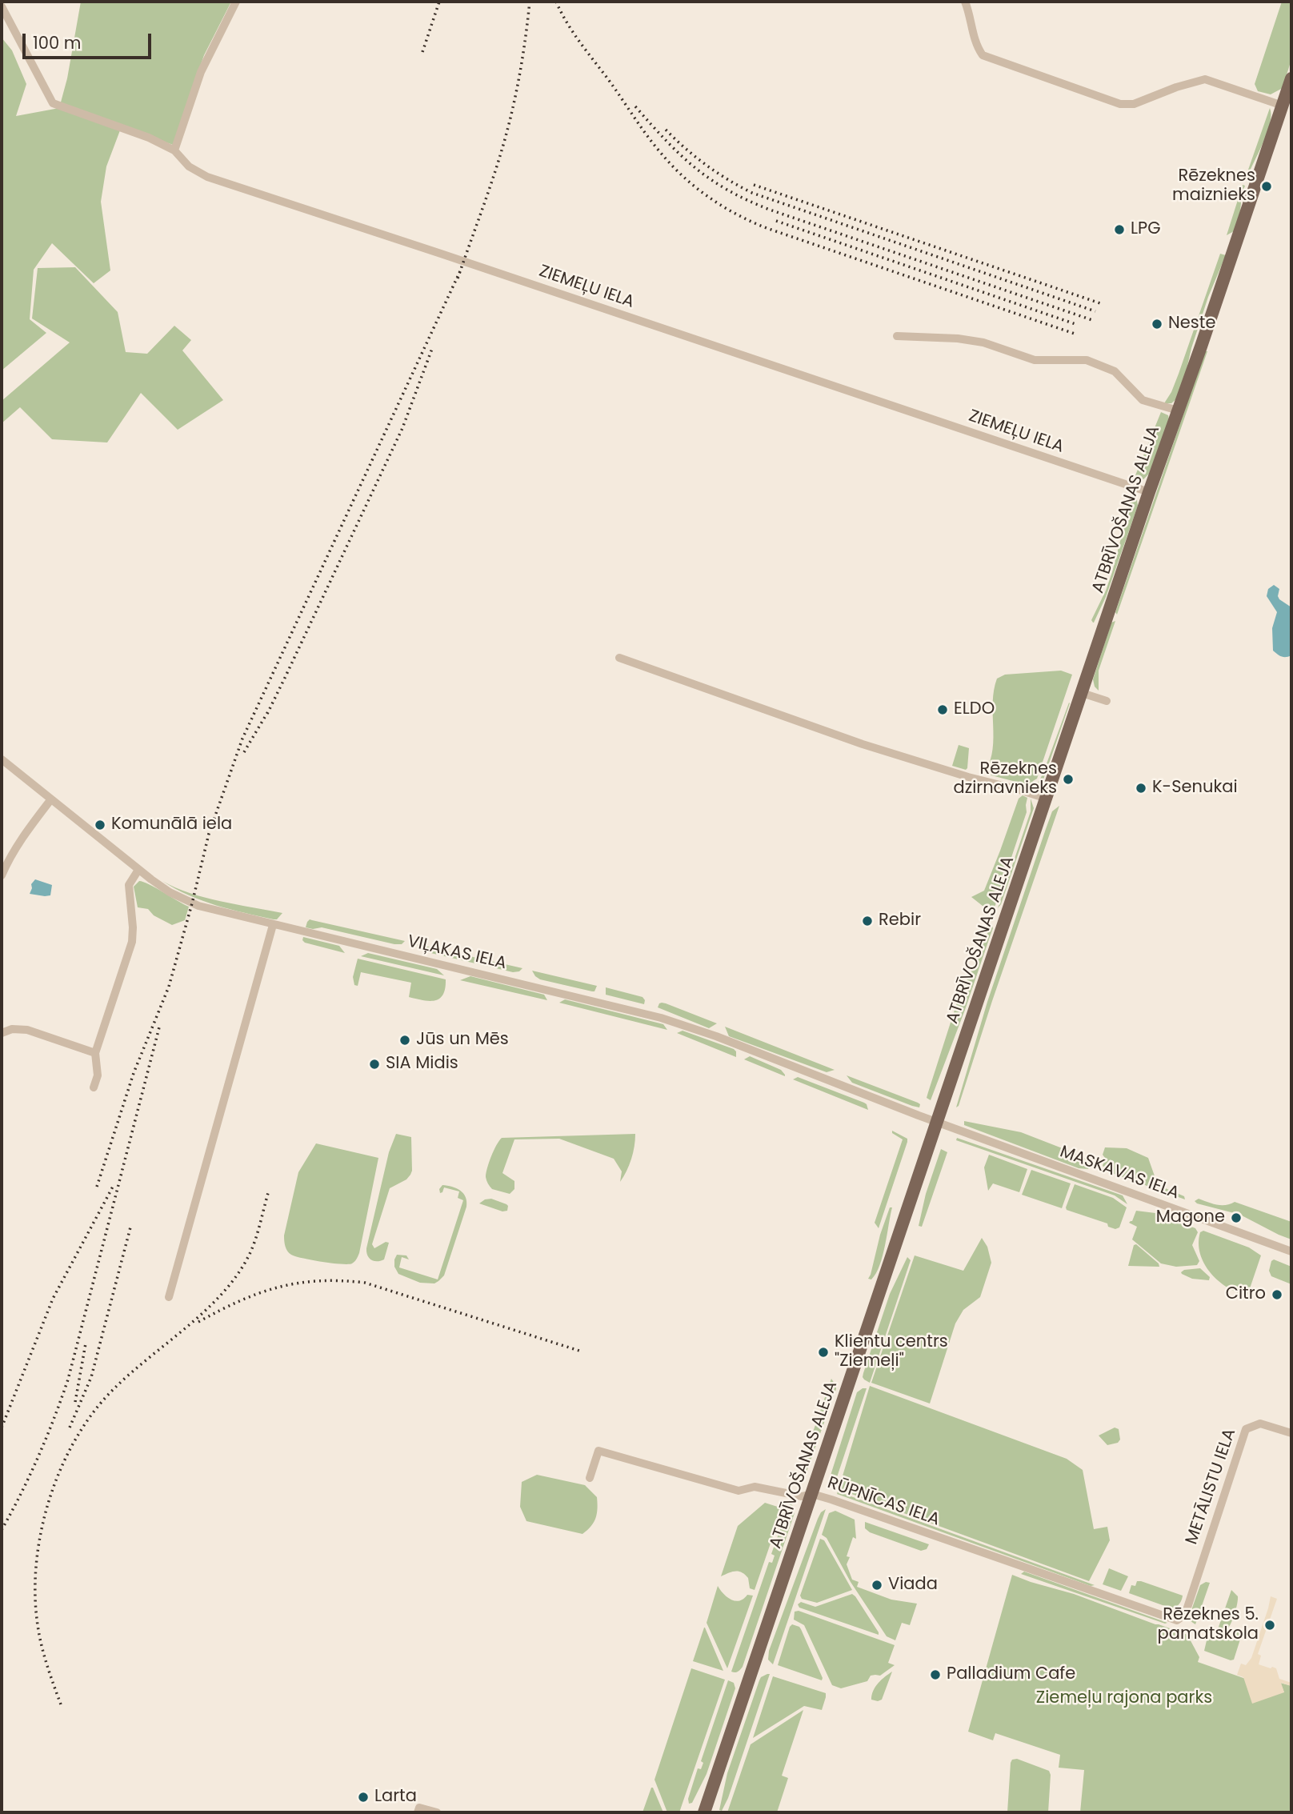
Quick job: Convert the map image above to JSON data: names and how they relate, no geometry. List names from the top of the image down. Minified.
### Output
{"streets":{"main road":["ATBRĪVOŠANAS ALEJA"],"street":["ZIEMEĻU IELA","VIĻAKAS IELA","MASKAVAS IELA","METĀLISTU IELA","RŪPNĪCAS IELA"]},"crossings":[["ZIEMEĻU IELA","ATBRĪVOŠANAS ALEJA"],["ATBRĪVOŠANAS ALEJA","VIĻAKAS IELA"],["ATBRĪVOŠANAS ALEJA","MASKAVAS IELA"],["ATBRĪVOŠANAS ALEJA","RŪPNĪCAS IELA"],["VIĻAKAS IELA","MASKAVAS IELA"],["METĀLISTU IELA","RŪPNĪCAS IELA"]],"parks":["Ziemeļu rajona parks"],"places":["Rēzeknes maiznieks","LPG","Neste","ELDO","Rēzeknes dzirnavnieks","K-Senukai","Komunālā iela","Rebir","Jūs un Mēs","SIA Midis","Magone","Citro","Klientu centrs \"Ziemeļi\"","Viada","Rēzeknes 5. pamatskola","Palladium Cafe","Larta"],"scale_bar":"100 m"}
